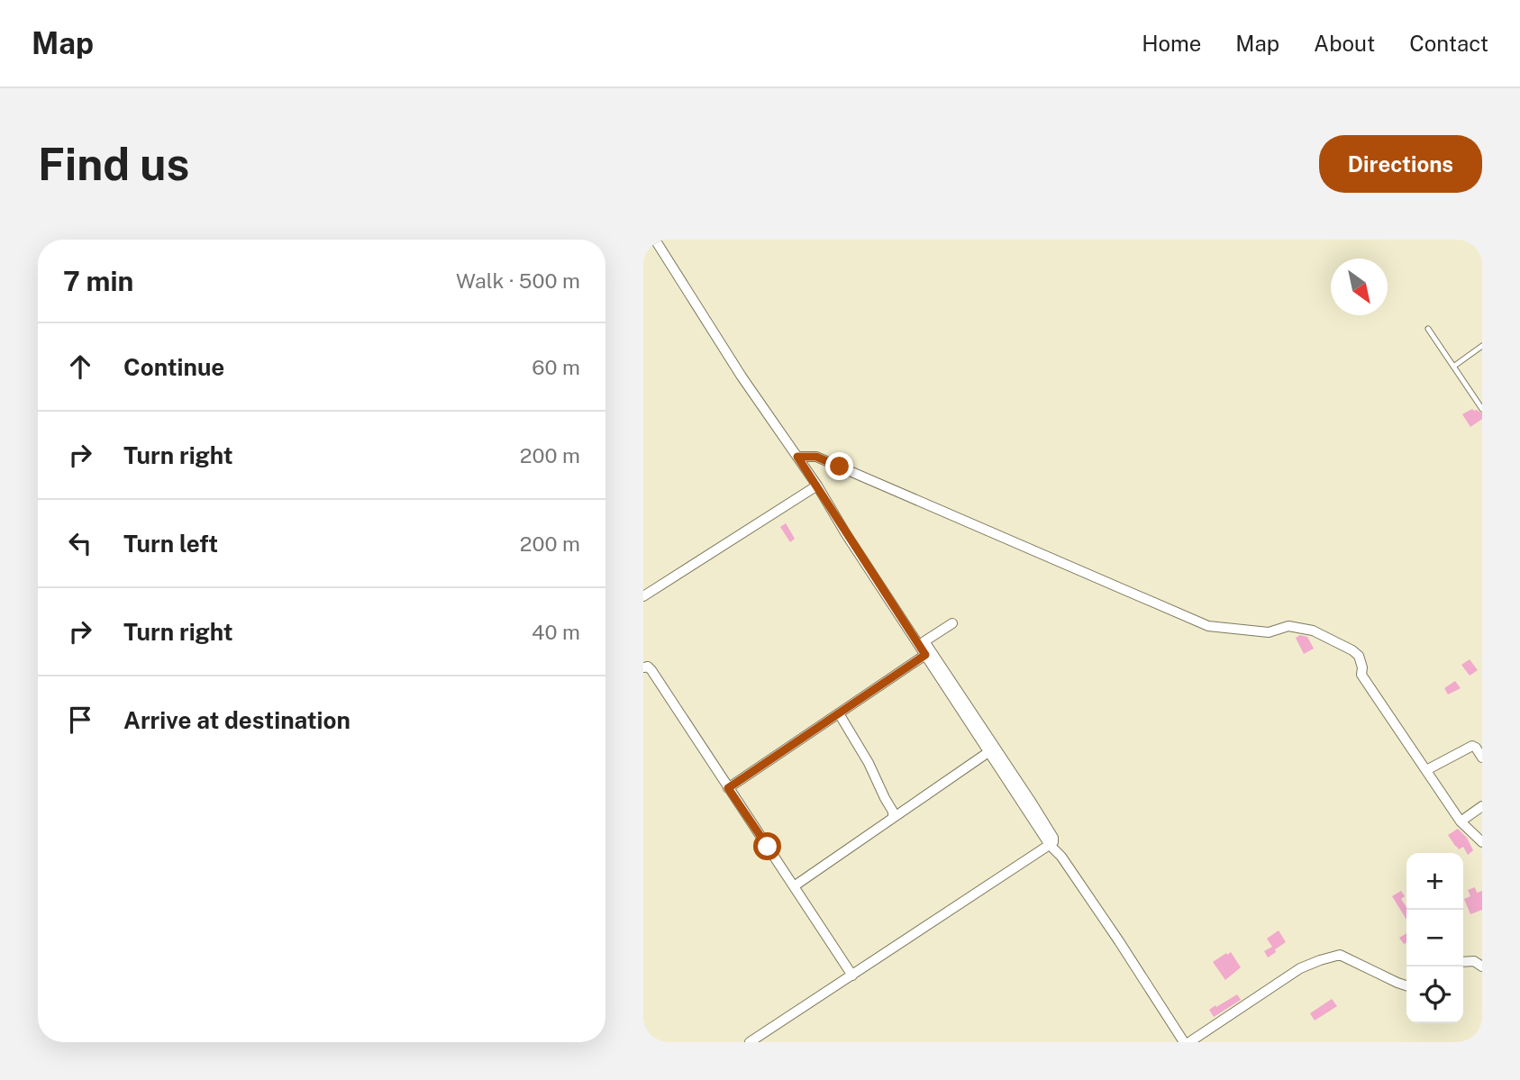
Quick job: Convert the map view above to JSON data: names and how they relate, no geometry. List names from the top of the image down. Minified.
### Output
{"north":"bottom right","page":{"header":"Map","nav":["Home","Map","About","Contact"],"buttons":"Directions","title":"Find us","heading":["7 min","Walk · 500 m"],"list":[["Continue","60 m"],["Turn right","200 m"],["Turn left","200 m"],["Turn right","40 m"],"Arrive at destination"],"map_buttons":["+","−"]}}
